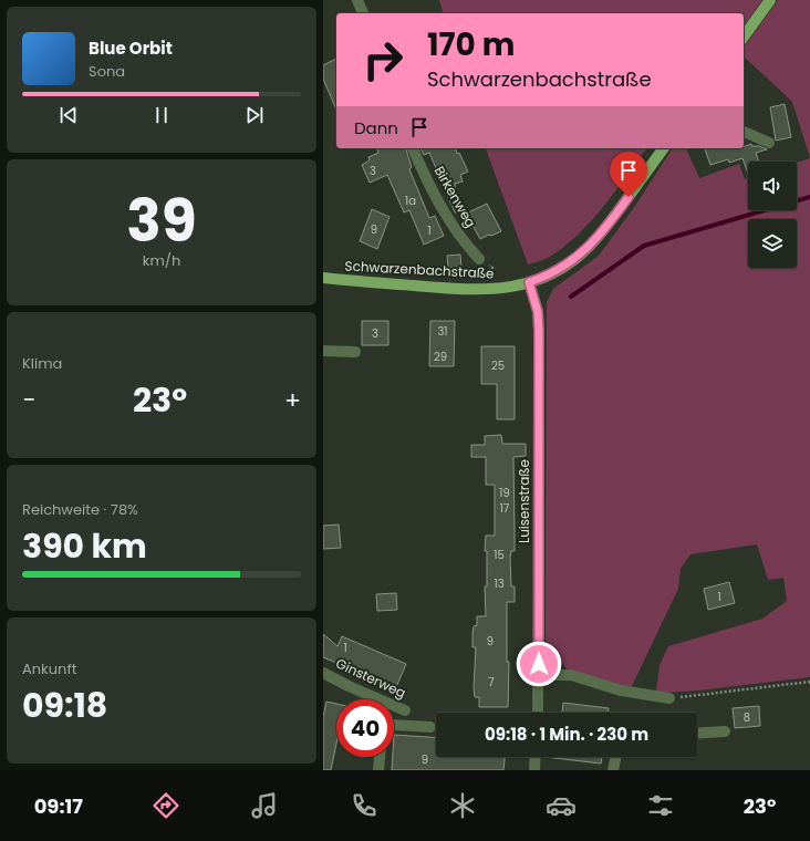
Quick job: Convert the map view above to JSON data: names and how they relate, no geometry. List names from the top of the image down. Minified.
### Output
{"streets":{"main road":["Schwarzenbachstraße"],"street":["Birkenweg","Luisenstraße","Ginsterweg"]},"crossings":[["Schwarzenbachstraße","Luisenstraße"]],"house_numbers":["3","1a","9","1","31","3","29","25","19","17","15","13","1","9","1","7","8","9"],"page":{"turn":["170 m","Schwarzenbachstraße"],"song":["Blue Orbit","Sona"],"then":"Dann","tile":[["39","km/h"],"Klima",["Reichweite · 78%","390 km"],["Ankunft","09:18"]],"heat":["−","23°","+"],"limit":"40","trip":"09:18 · 1 Min. · 230 m","tabs":["09:17","23°"]}}
